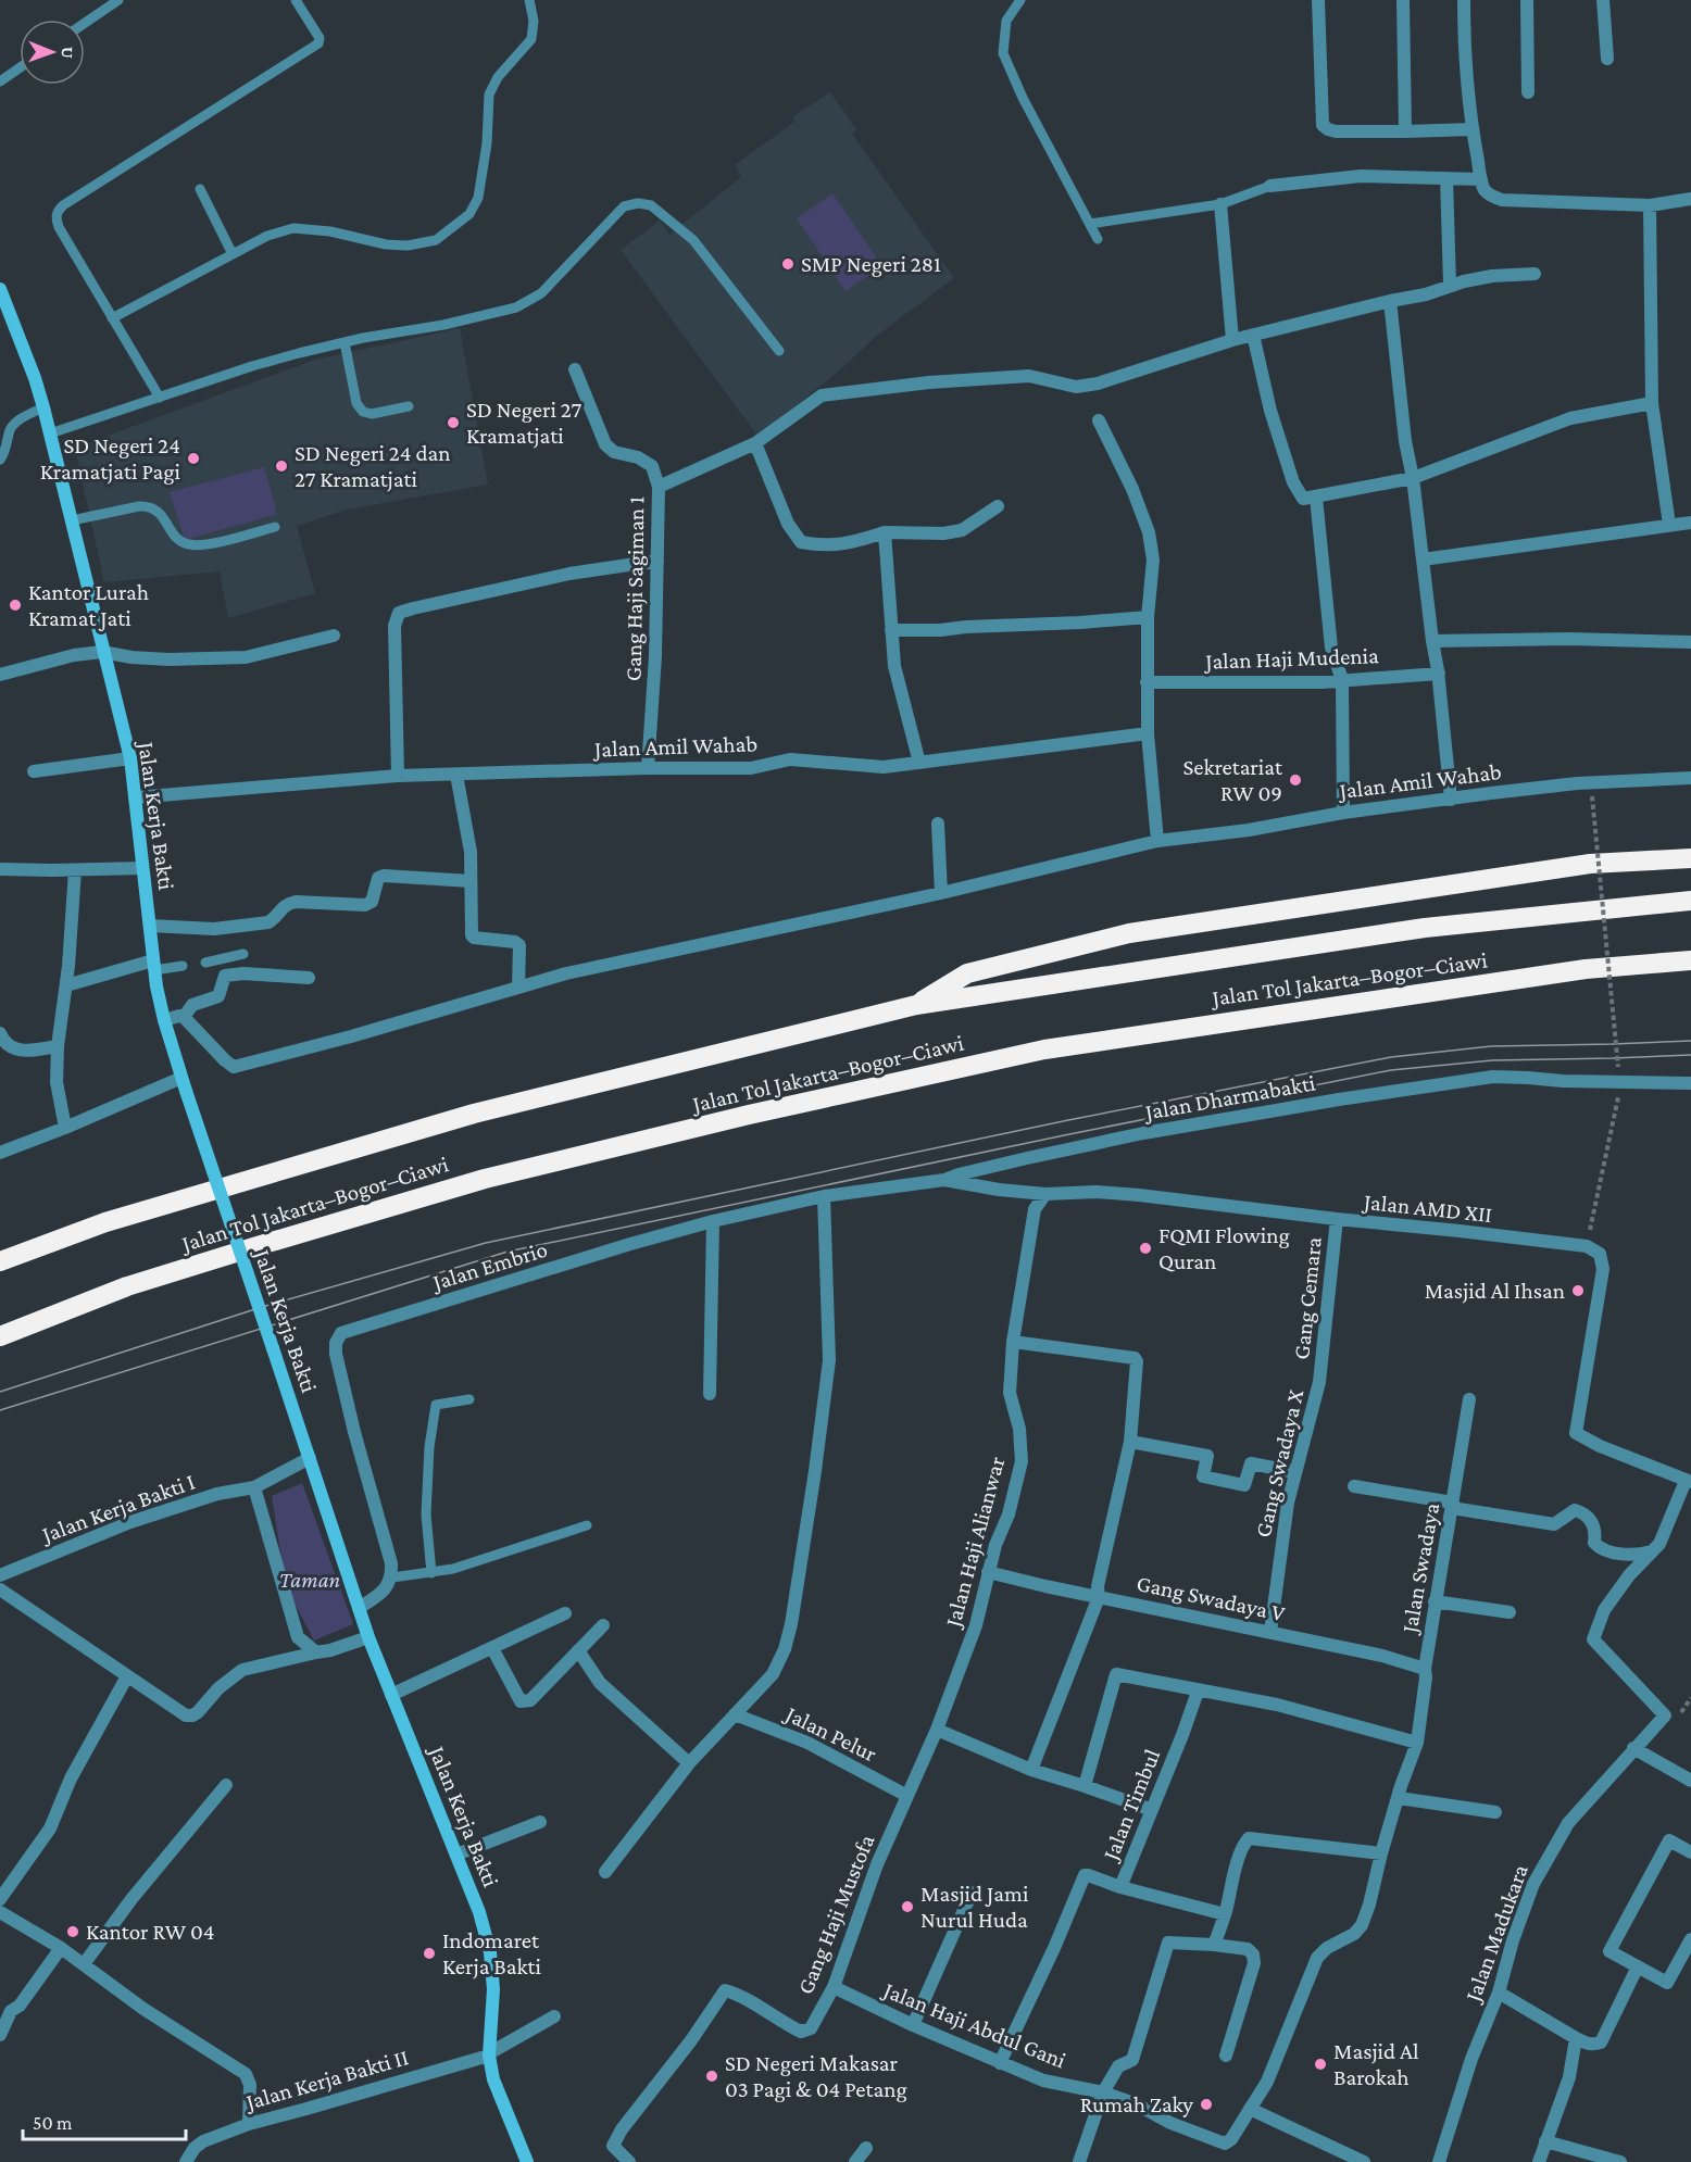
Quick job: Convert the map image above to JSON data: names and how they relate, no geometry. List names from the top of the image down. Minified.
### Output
{"streets":{"highway":["Jalan Tol Jakarta–Bogor–Ciawi"],"street":["Gang Haji Sagiman 1","Jalan Haji Mudenia","Jalan Amil Wahab","Jalan Kerja Bakti","Jalan Dharmabakti","Jalan AMD XII","Jalan Embrio","Gang Cemara","Gang Swadaya X","Jalan Kerja Bakti I","Jalan Haji Alianwar","Jalan Swadaya","Gang Swadaya V","Jalan Pelur","Jalan Timbul","Gang Haji Mustofa","Jalan Madukara","Jalan Haji Abdul Gani","Jalan Kerja Bakti II"]},"crossings":[["Gang Haji Sagiman 1","Jalan Amil Wahab"],["Jalan Amil Wahab","Jalan Kerja Bakti"],["Jalan Kerja Bakti","Jalan Kerja Bakti I"],["Jalan Kerja Bakti","Jalan Kerja Bakti II"],["Jalan Dharmabakti","Jalan AMD XII"],["Jalan Dharmabakti","Jalan Embrio"],["Jalan AMD XII","Jalan Embrio"],["Jalan AMD XII","Gang Cemara"],["Jalan AMD XII","Jalan Haji Alianwar"],["Gang Cemara","Gang Swadaya X"],["Gang Swadaya X","Gang Swadaya V"],["Jalan Haji Alianwar","Gang Swadaya V"],["Jalan Haji Alianwar","Gang Haji Mustofa"],["Jalan Swadaya","Gang Swadaya V"],["Jalan Swadaya","Jalan Haji Abdul Gani"],["Jalan Pelur","Gang Haji Mustofa"],["Jalan Timbul","Jalan Haji Abdul Gani"],["Gang Haji Mustofa","Jalan Haji Abdul Gani"]],"parks":["Taman"],"places":["SMP Negeri 281","SD Negeri 27 Kramatjati","SD Negeri 24 Kramatjati Pagi","SD Negeri 24 dan 27 Kramatjati","Kantor Lurah Kramat Jati","Sekretariat RW 09","FQMI Flowing Quran","Masjid Al Ihsan","Masjid Jami Nurul Huda","Kantor RW 04","Indomaret Kerja Bakti","Masjid Al Barokah","SD Negeri Makasar 03 Pagi & 04 Petang","Rumah Zaky"],"scale_bar":"50 m","north":"right"}
